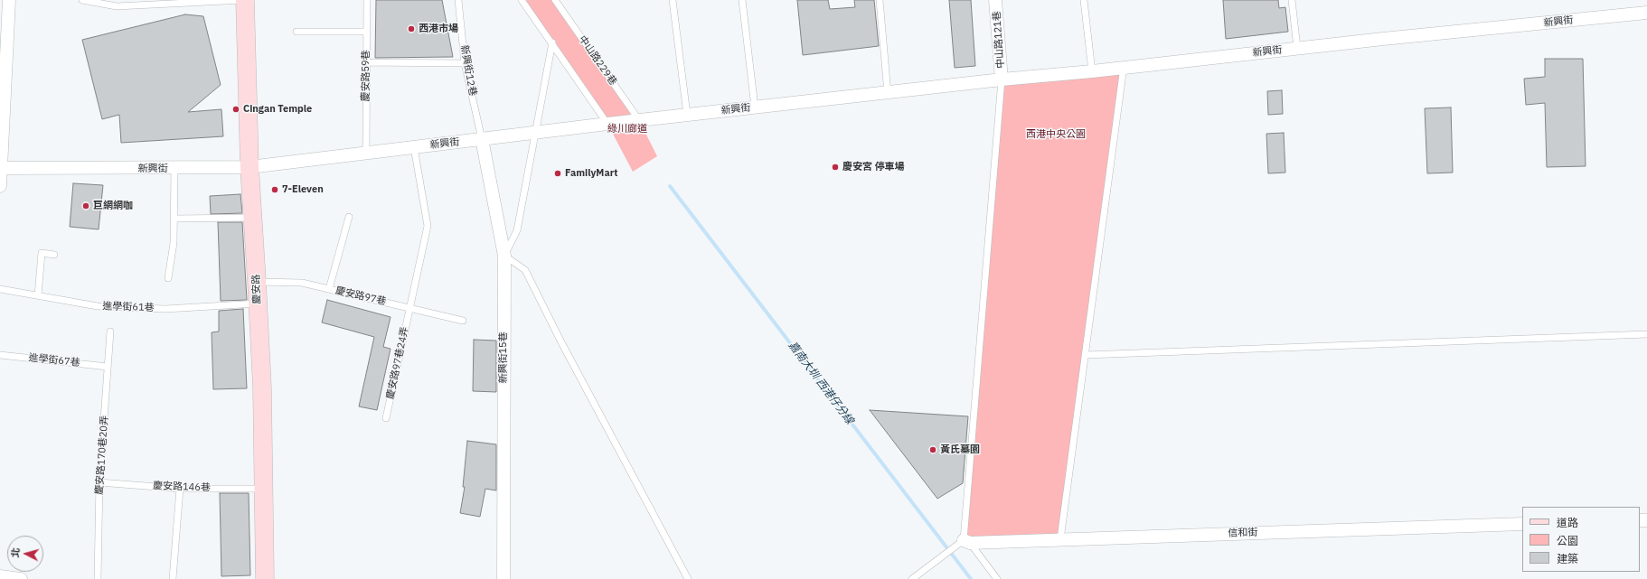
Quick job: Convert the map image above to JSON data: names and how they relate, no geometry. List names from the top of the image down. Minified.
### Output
{"streets":{"main road":["慶安路"],"street":["新興街","中山路121巷","新興街15巷","信和街"],"lane":["中山路229巷","新興街12巷","慶安路59巷","慶安路97巷","進學街61巷","進學街67巷","慶安路97巷24弄","慶安路170巷20弄","慶安路146巷"]},"crossings":[["新興街","中山路121巷"],["新興街","中山路229巷"],["新興街","新興街12巷"],["新興街","慶安路59巷"],["新興街","慶安路"],["新興街","新興街15巷"],["新興街","慶安路97巷24弄"],["新興街12巷","新興街15巷"],["慶安路","慶安路97巷"],["慶安路","進學街61巷"],["慶安路","慶安路146巷"],["慶安路97巷","慶安路97巷24弄"],["進學街67巷","慶安路170巷20弄"],["慶安路170巷20弄","慶安路146巷"]],"water":["嘉南大圳 西港仔分線"],"parks":["綠川廊道","西港中央公園"],"places":["西港市場","Cingan Temple","慶安宮 停車場","FamilyMart","7-Eleven","巨網網咖","黃氏墓園"],"legend":["道路","公園","建築"],"north":"left"}
